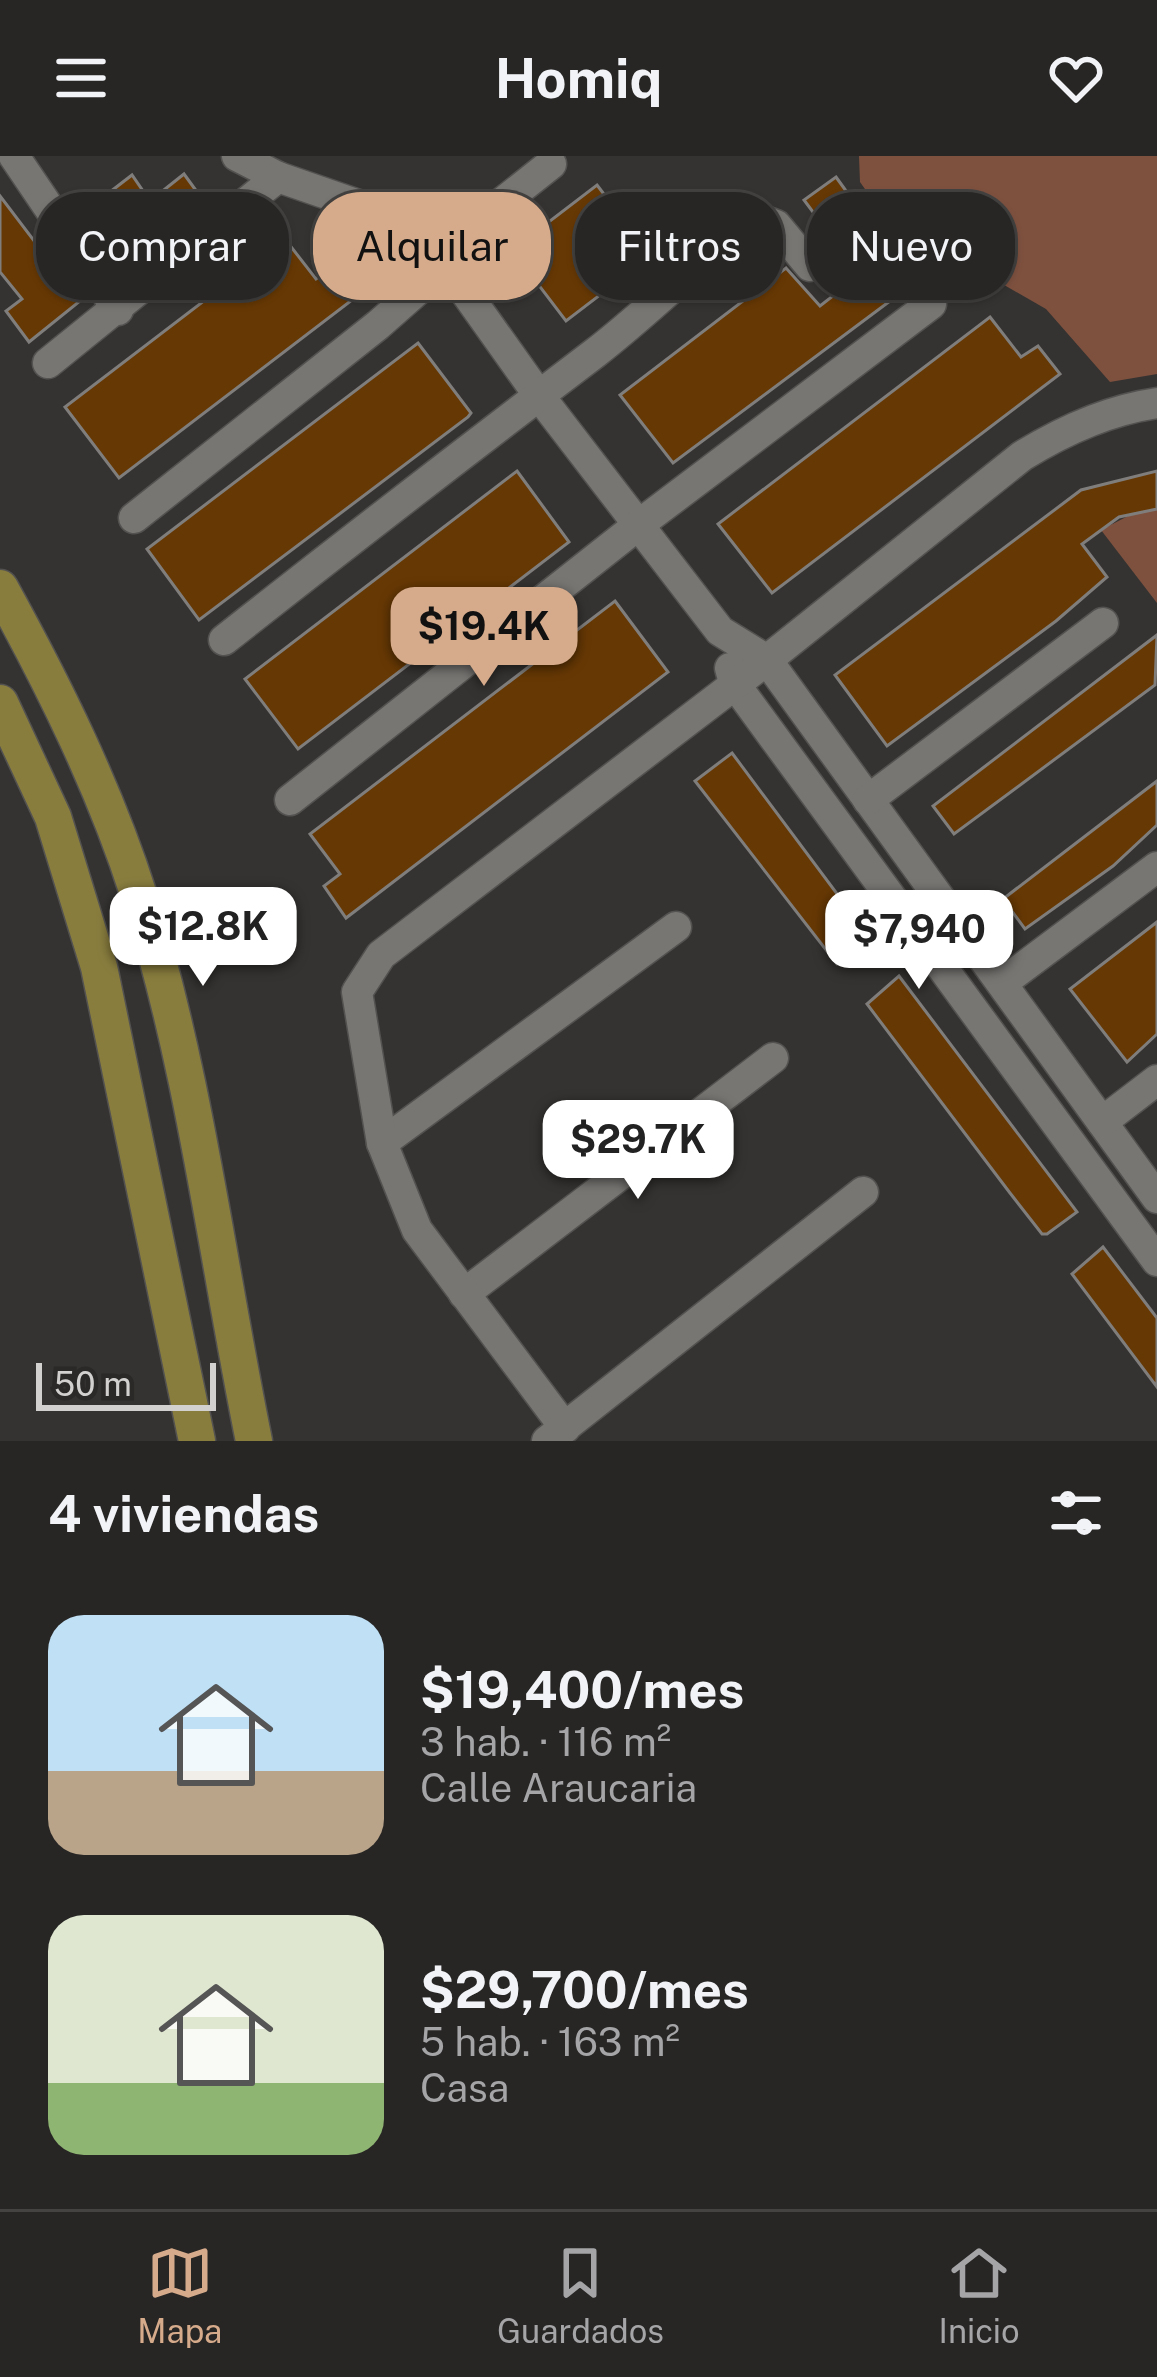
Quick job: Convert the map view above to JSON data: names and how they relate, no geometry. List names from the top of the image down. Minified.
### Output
{"scale_bar":"50 m","page":{"header":"Homiq","chip":["Comprar","Alquilar","Filtros","Nuevo"],"price":["$19.4K","$12.8K","$7,940","$29.7K"],"scale":"50 m","heading":"4 viviendas","list":[{"name":"$19,400/mes","note":"3 hab. · 116 m² · Calle Araucaria"},{"name":"$29,700/mes","note":"5 hab. · 163 m² · Casa"}],"tabs":["Mapa","Guardados","Inicio"]}}
